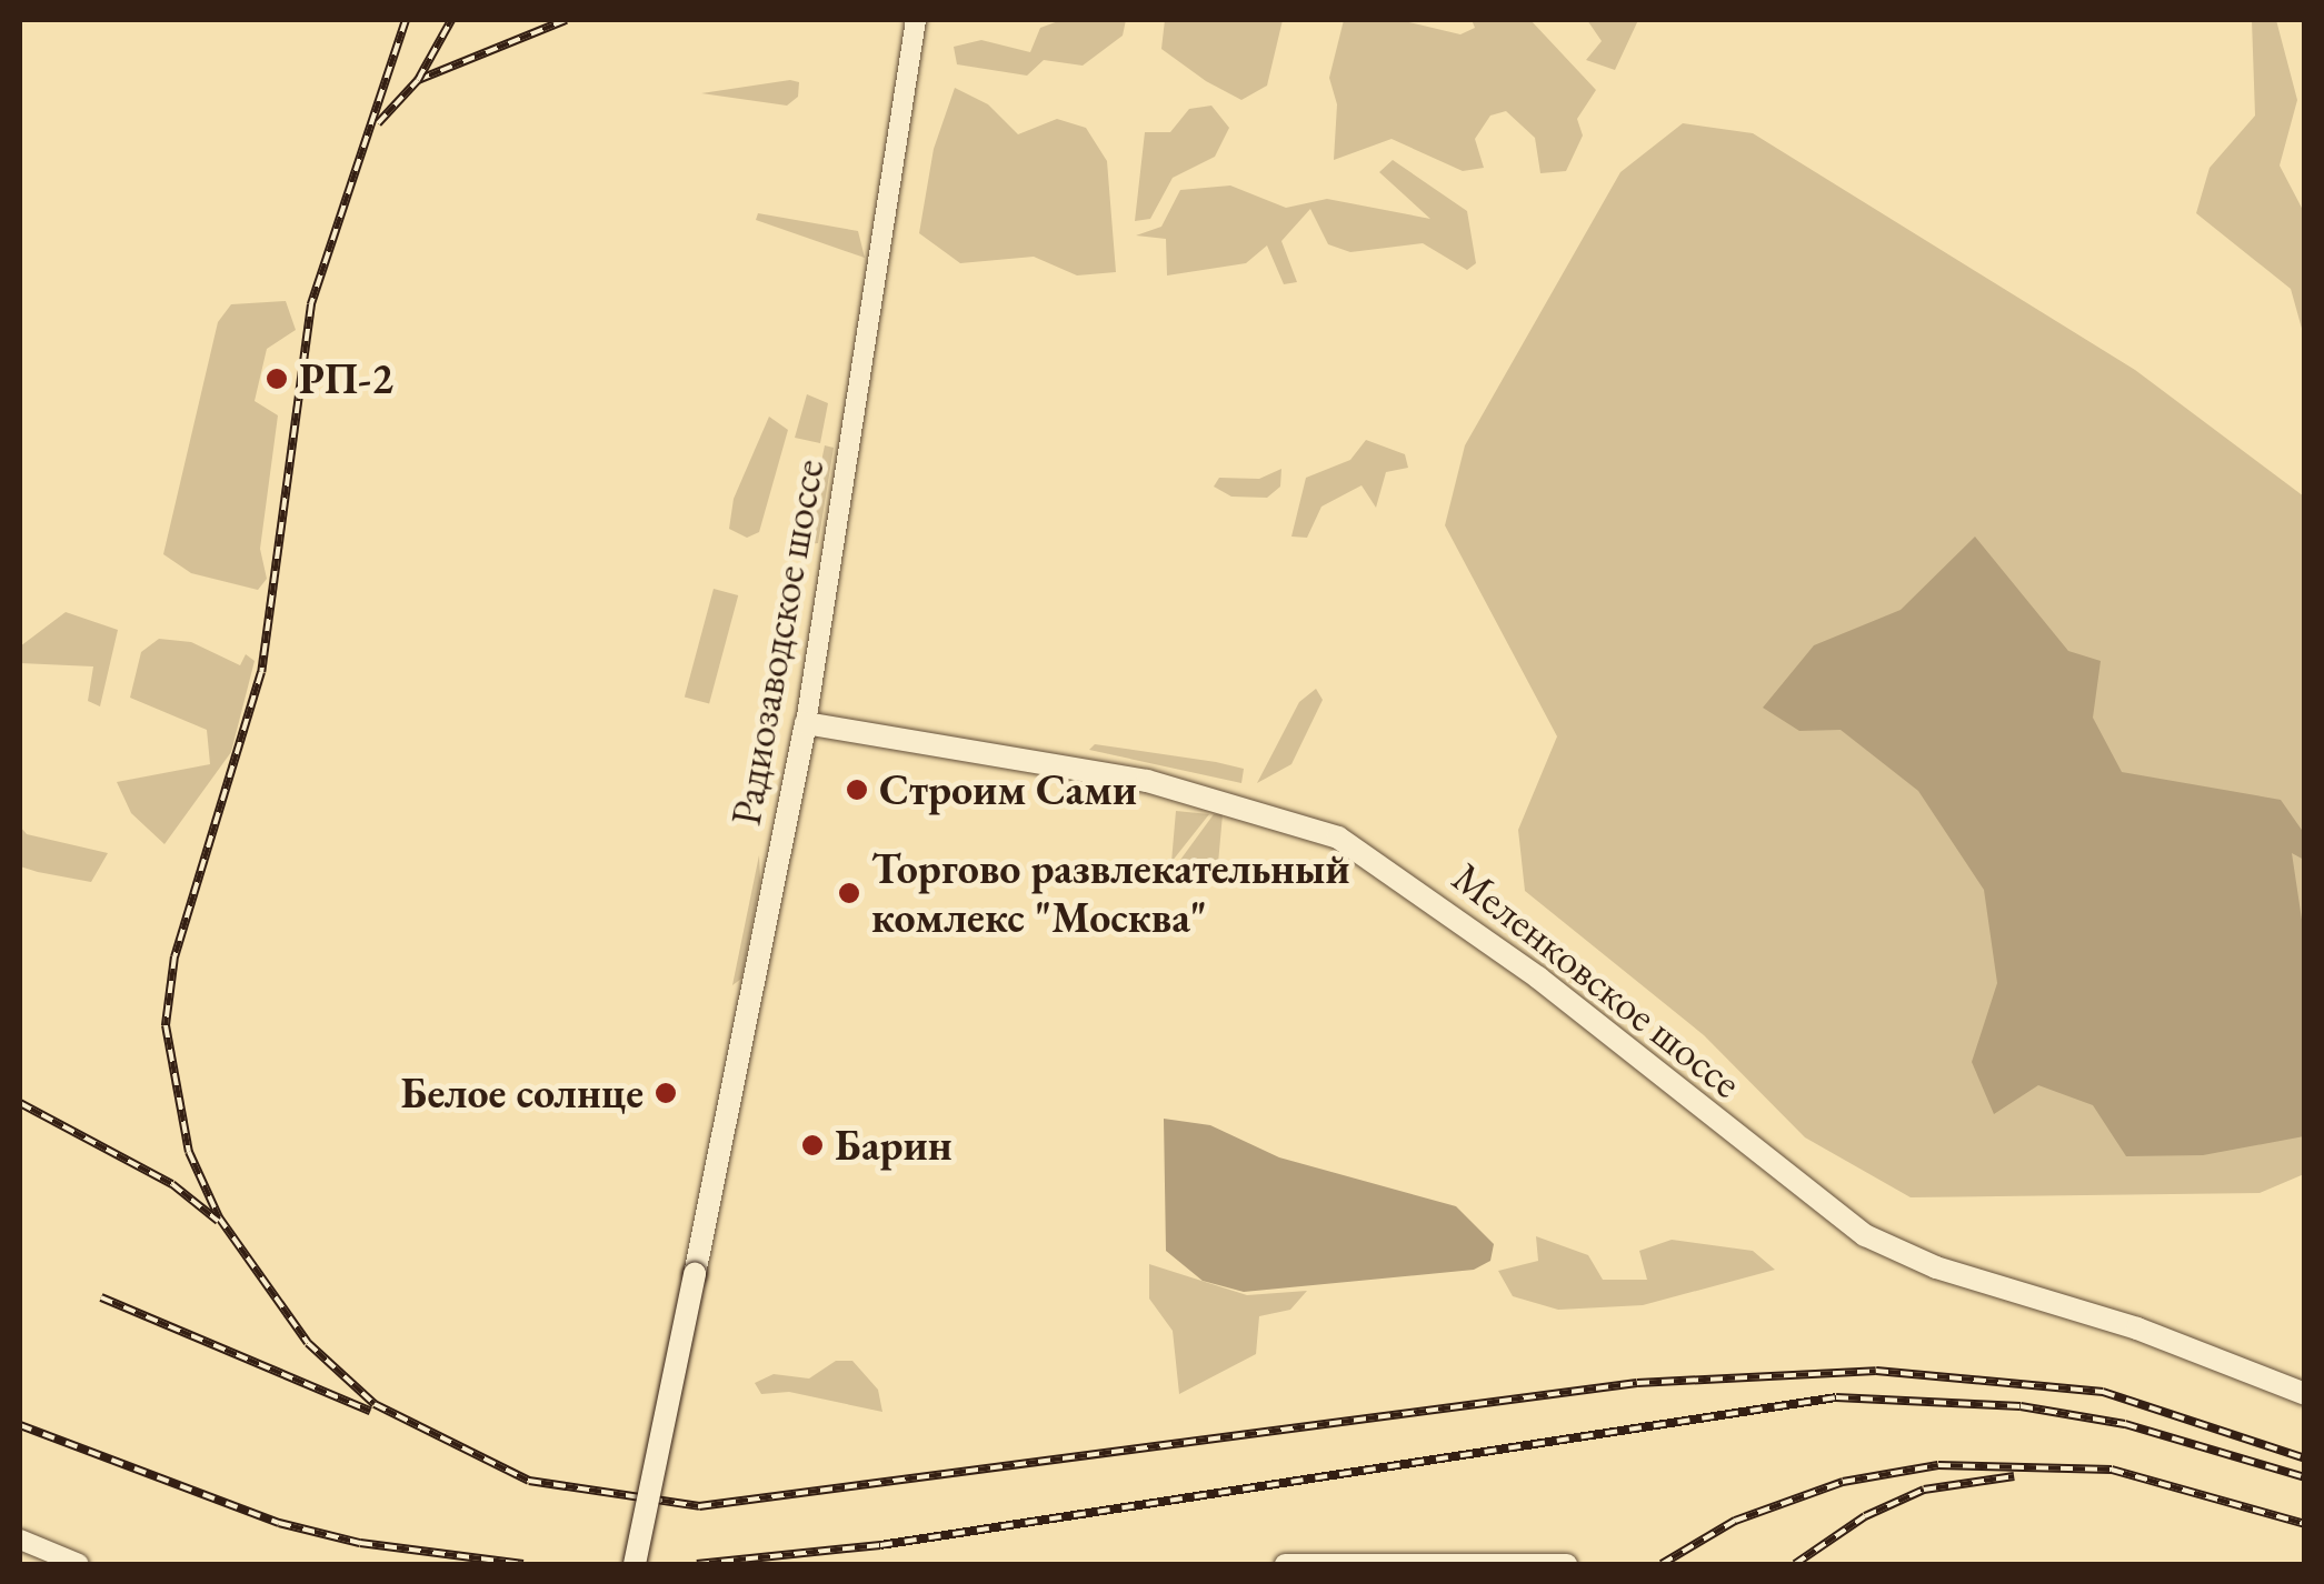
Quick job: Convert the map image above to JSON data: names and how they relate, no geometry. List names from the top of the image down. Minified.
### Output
{"streets":{"main road":["Радиозаводское шоссе","Меленковское шоссе"]},"crossings":[["Радиозаводское шоссе","Меленковское шоссе"]],"places":["РП-2","Строим Сами","Торгово развлекательный комлекс \"Москва\"","Белое солнце","Барин"]}
